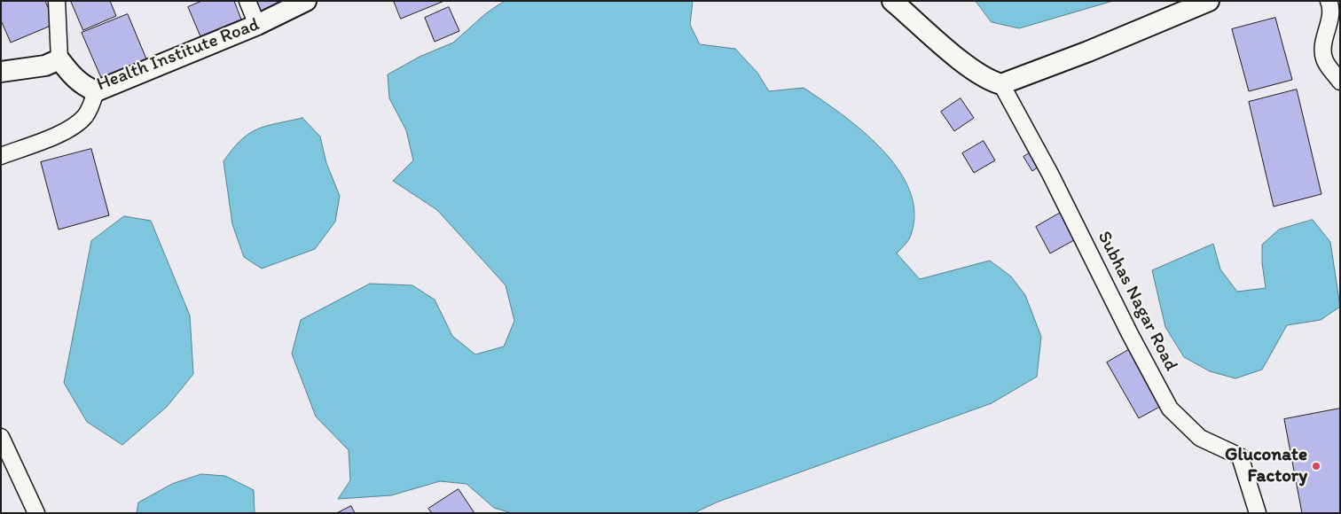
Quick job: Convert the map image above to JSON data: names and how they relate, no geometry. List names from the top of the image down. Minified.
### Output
{"streets":{"street":["Health Institute Road","Subhas Nagar Road"]},"places":["Gluconate Factory"]}
